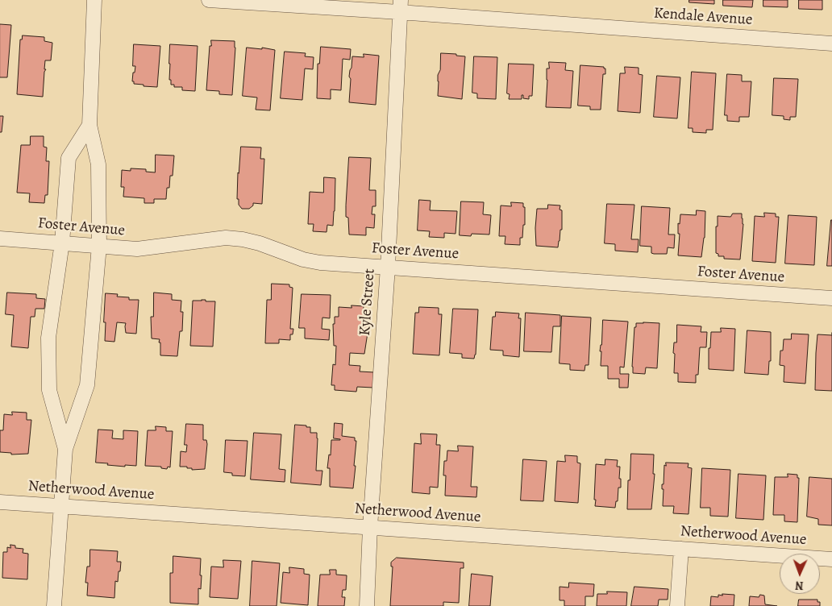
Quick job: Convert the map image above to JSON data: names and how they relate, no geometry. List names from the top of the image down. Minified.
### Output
{"streets":{"street":["Kendale Avenue","Foster Avenue","Kyle Street","Netherwood Avenue"]},"crossings":[["Kendale Avenue","Kyle Street"],["Foster Avenue","Kyle Street"],["Kyle Street","Netherwood Avenue"]],"north":"bottom"}
